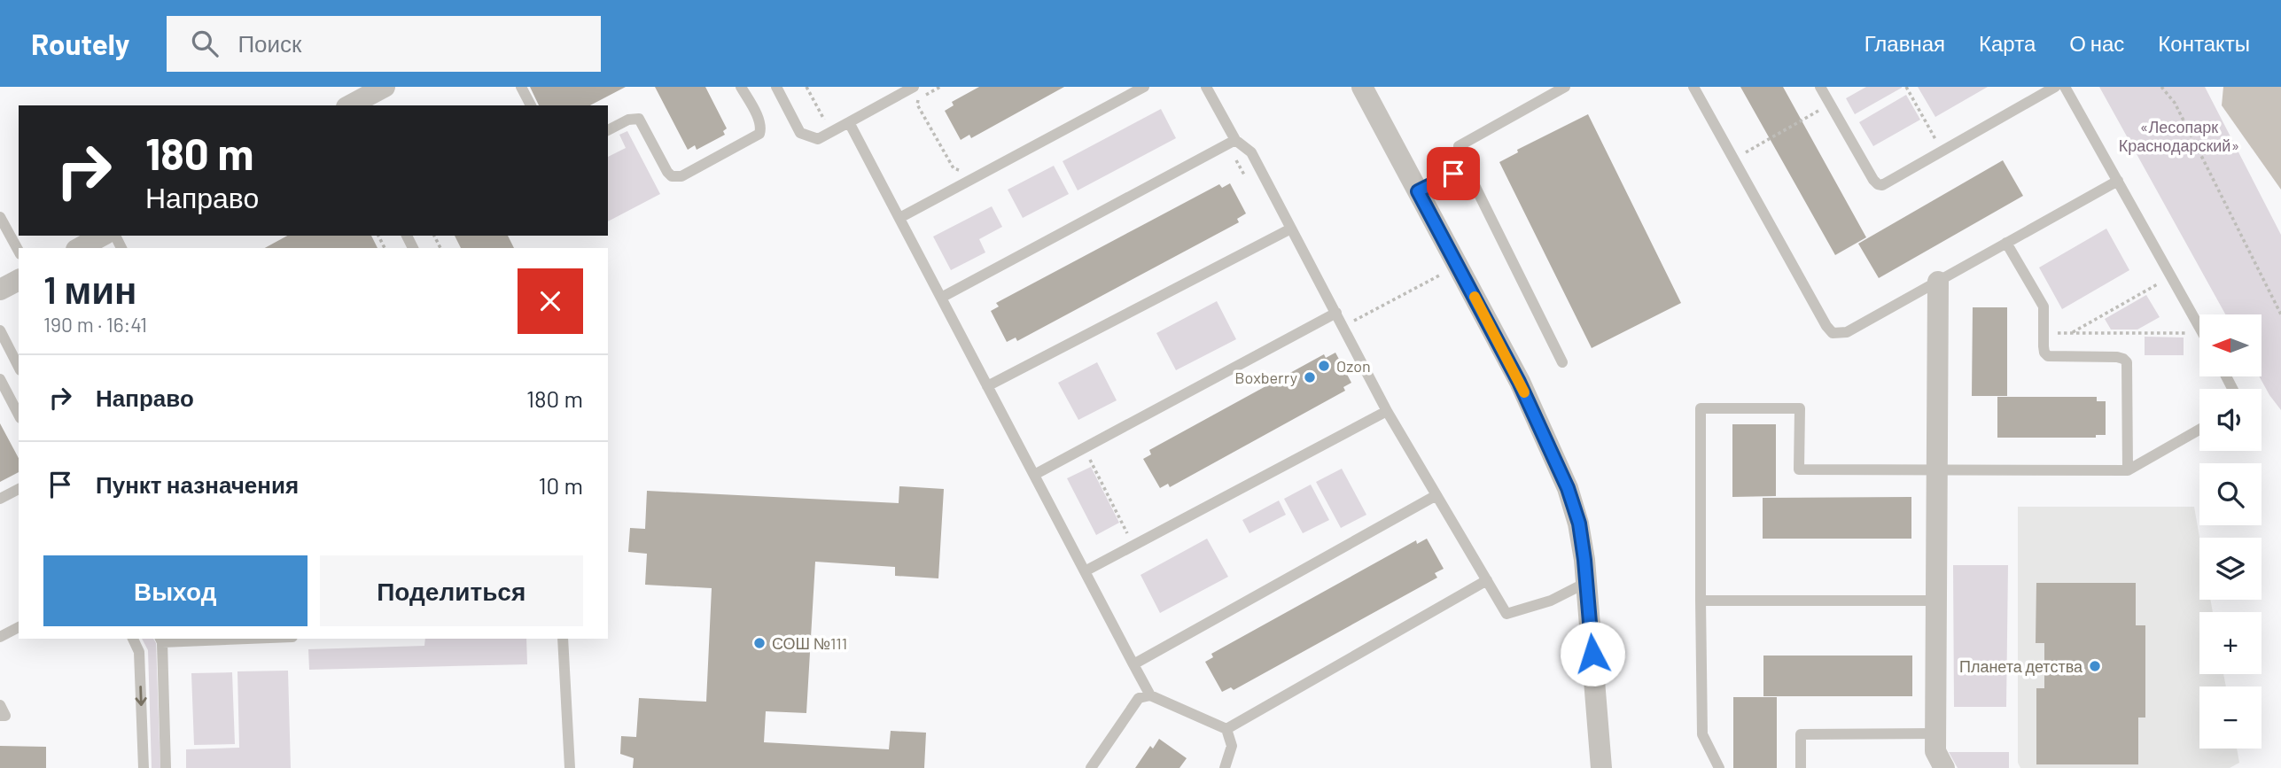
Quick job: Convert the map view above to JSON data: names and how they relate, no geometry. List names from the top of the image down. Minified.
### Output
{"parks":["«Лесопарк Краснодарский»"],"places":["Ozon","Boxberry","СОШ №111","Планета детства"],"north":"left","page":{"header":"Routely","search":"Поиск","nav":["Главная","Карта","О нас","Контакты"],"turn":["180 m","Направо"],"heading":["1 мин","190 m · 16:41"],"map_buttons":["+","−"],"list":[{"name":"Направо","value":"180 m"},{"name":"Пункт назначения","value":"10 m"}],"buttons":["Выход","Поделиться"]}}
